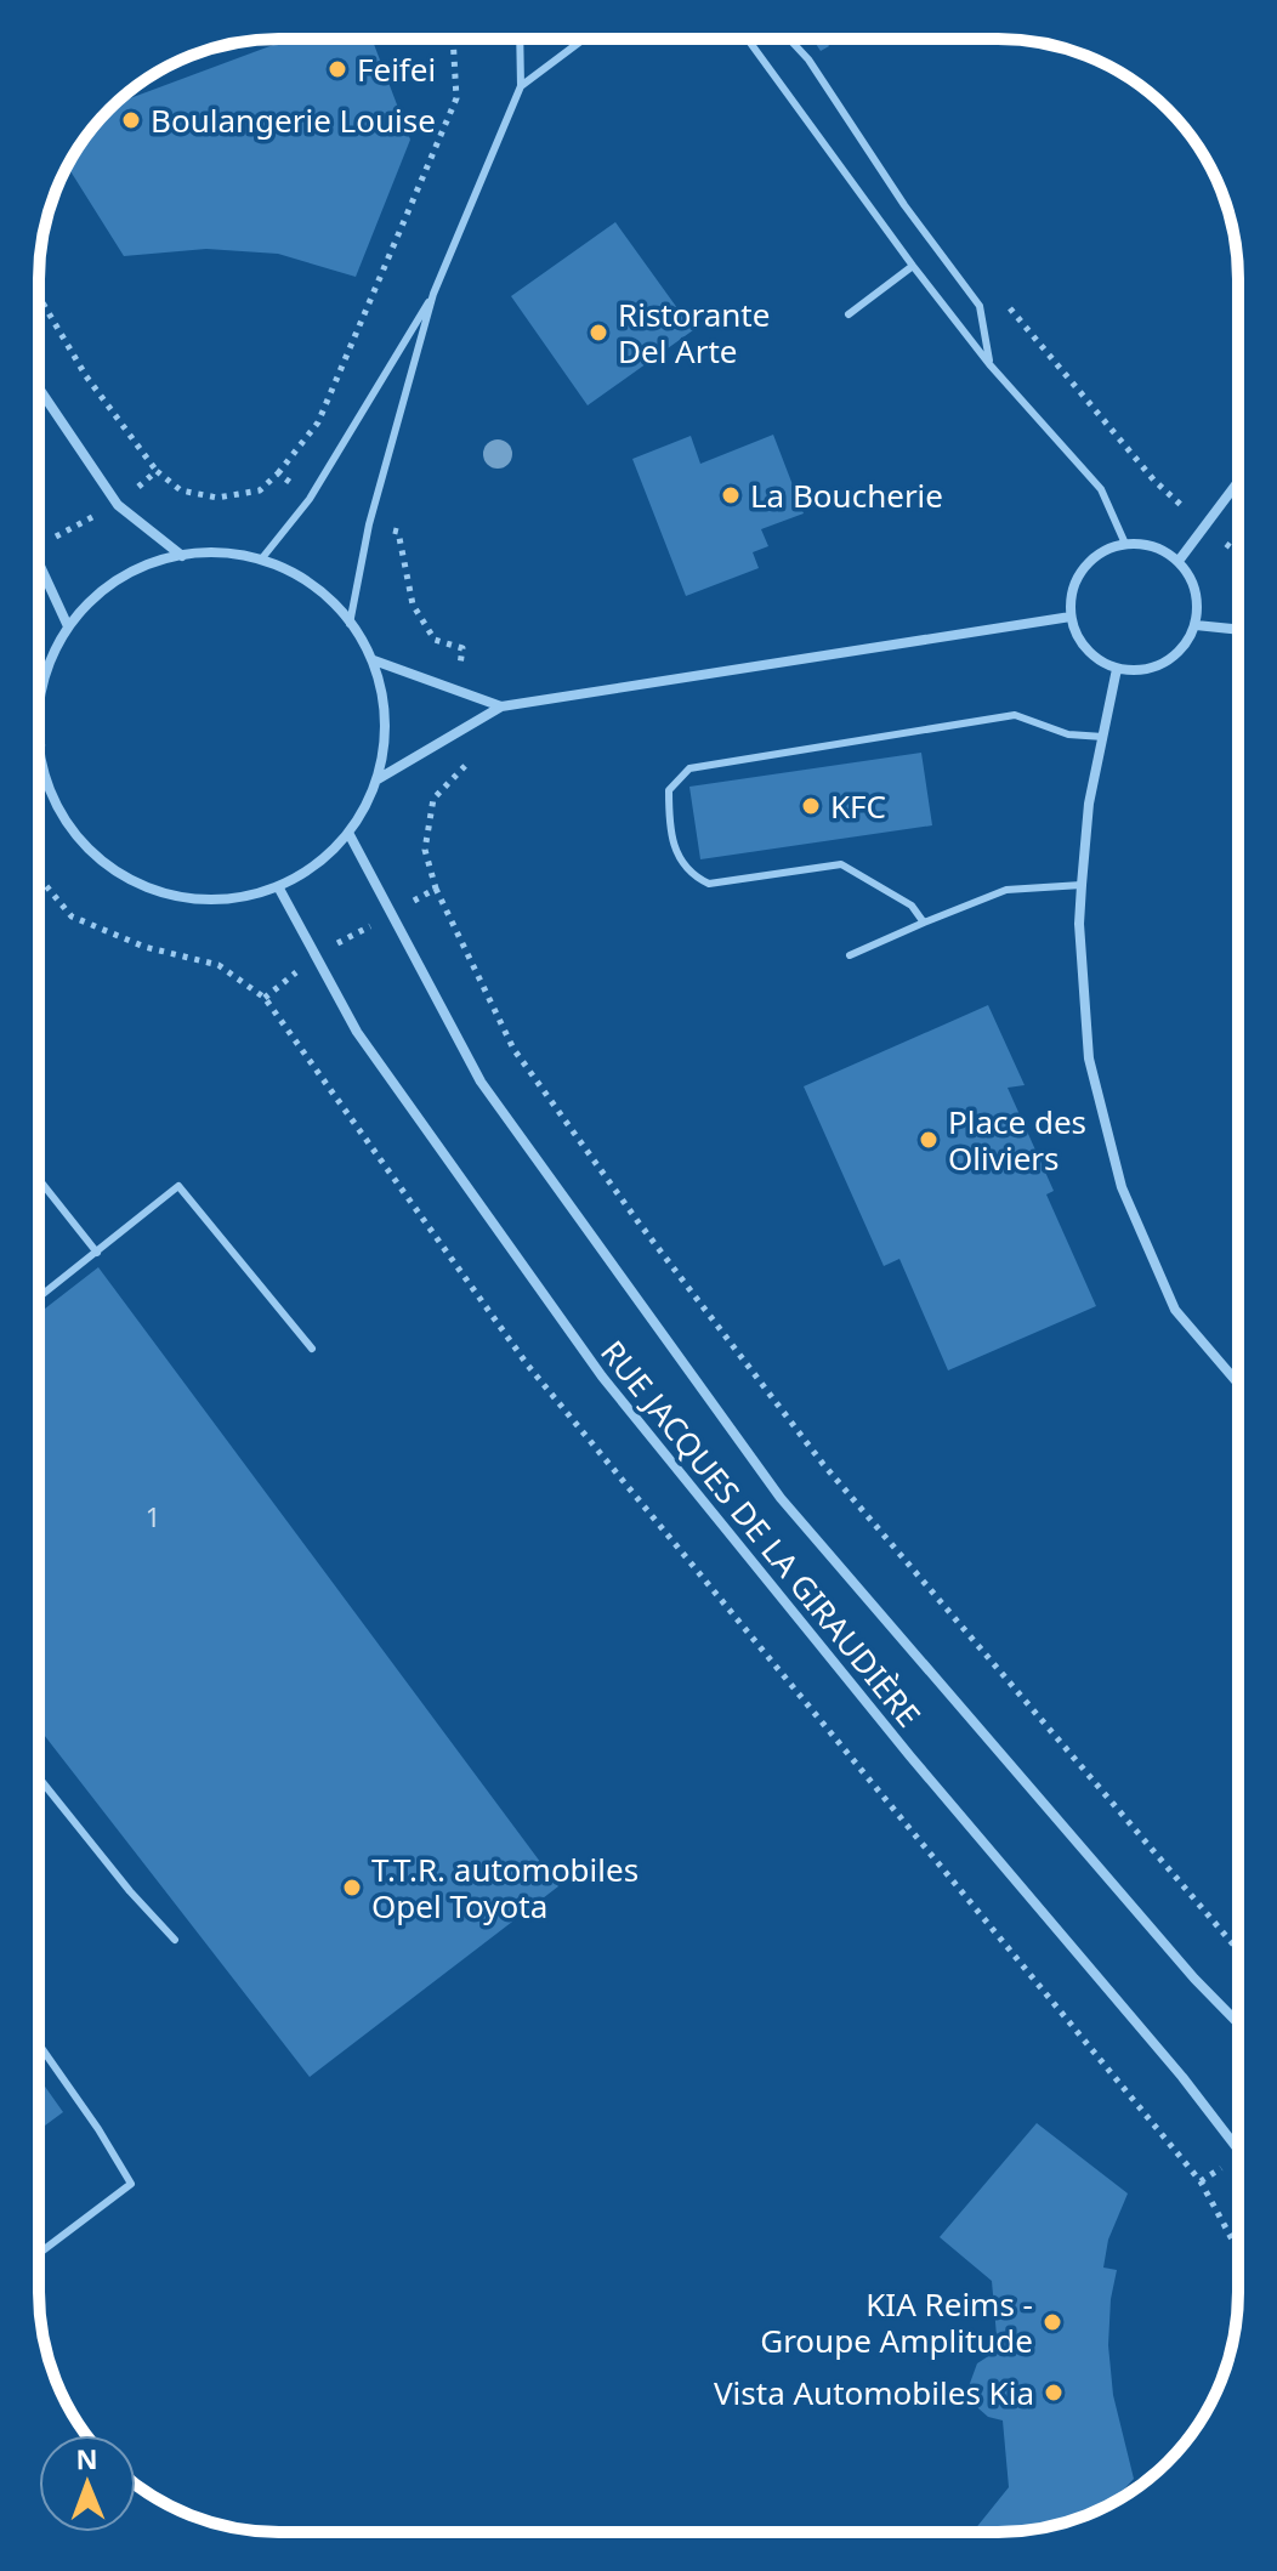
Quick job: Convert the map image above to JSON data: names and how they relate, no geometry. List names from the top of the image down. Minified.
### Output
{"streets":{"street":["RUE JACQUES DE LA GIRAUDIÈRE"]},"places":["Feifei","Boulangerie Louise","Ristorante Del Arte","La Boucherie","KFC","Place des Oliviers","T.T.R. automobiles Opel Toyota","KIA Reims - Groupe Amplitude","Vista Automobiles Kia"],"house_numbers":["1"],"north":"top"}
